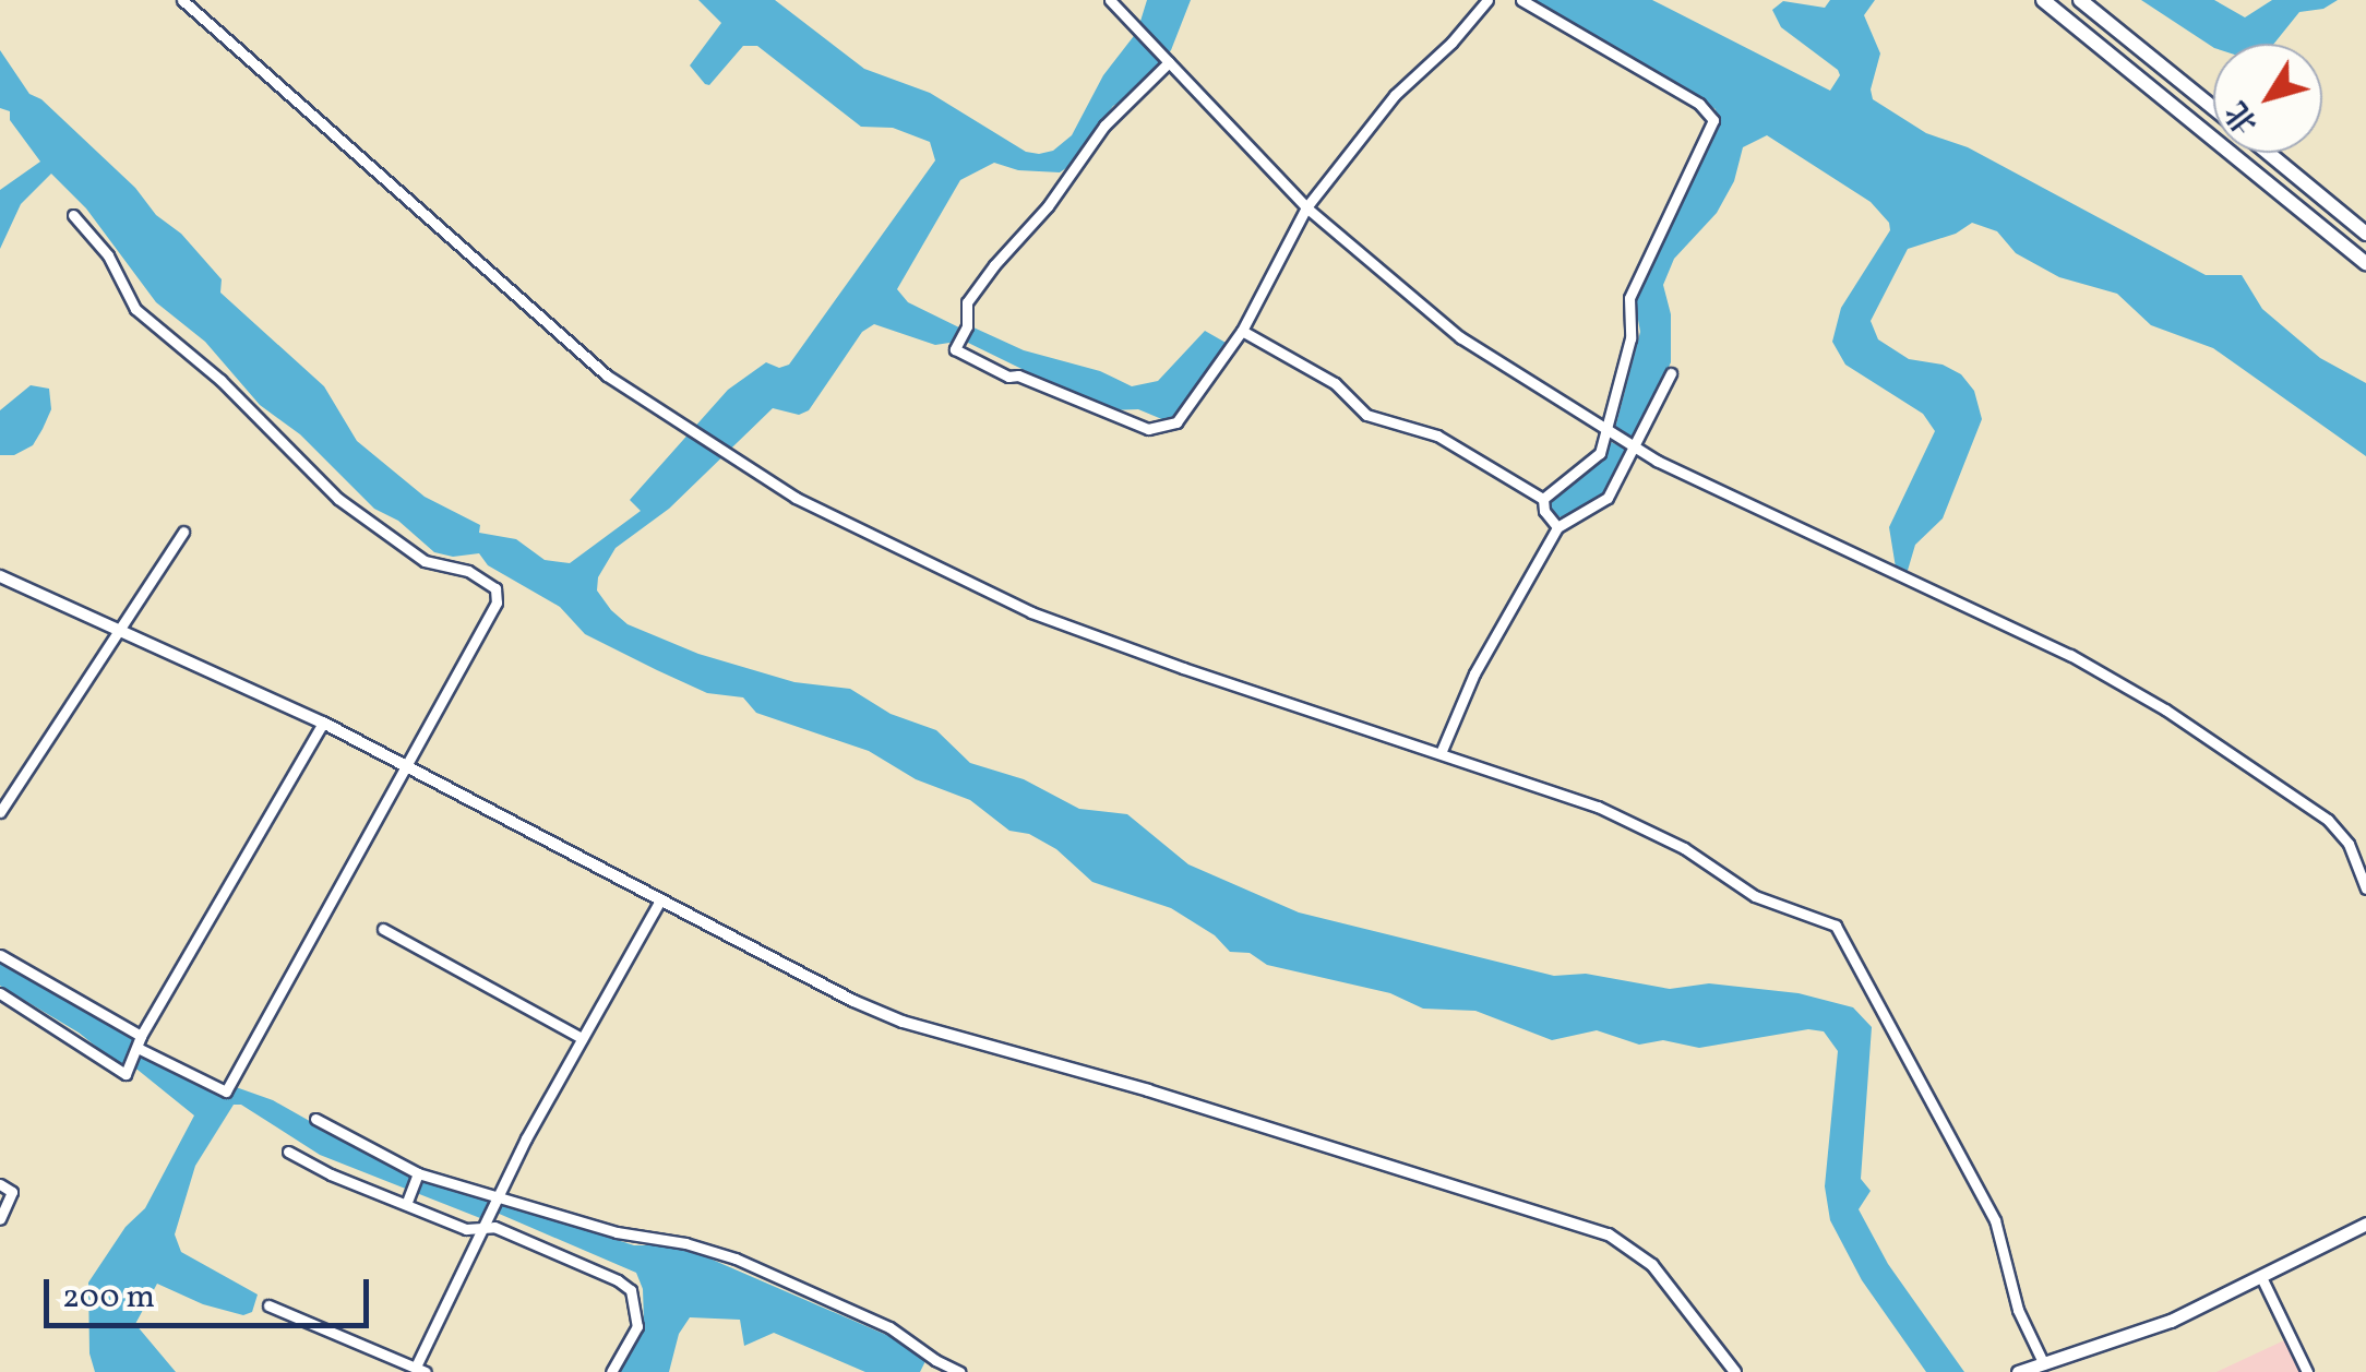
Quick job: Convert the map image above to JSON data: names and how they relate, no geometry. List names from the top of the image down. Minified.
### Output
{"scale_bar":"200 m","north":"bottom left"}
